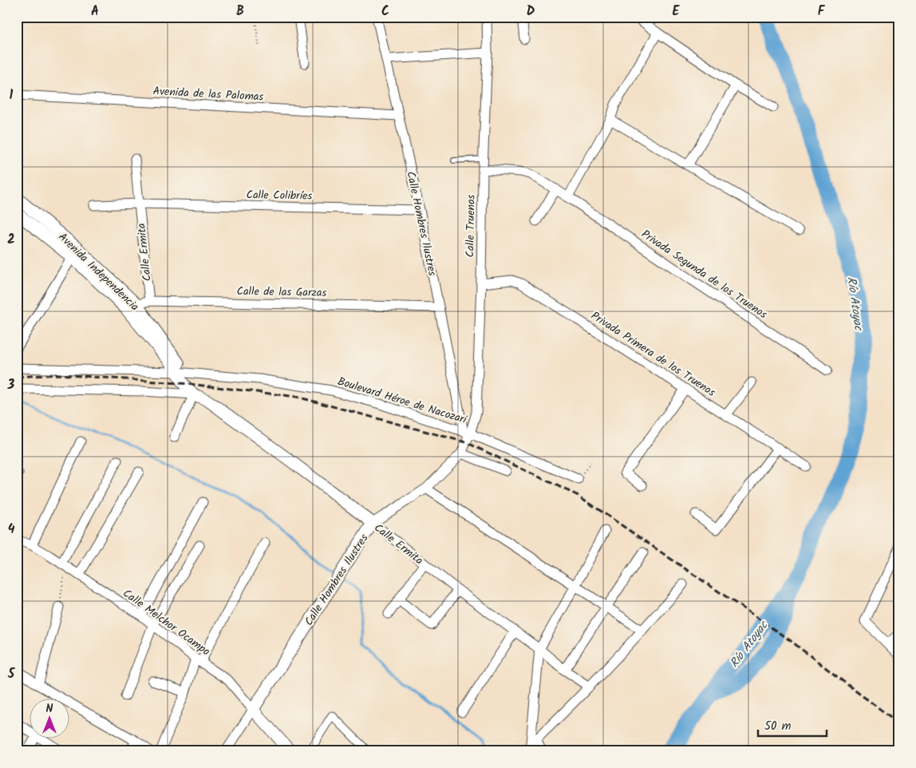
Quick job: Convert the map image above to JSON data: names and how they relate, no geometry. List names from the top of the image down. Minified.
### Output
{"streets":{"street":["Avenida de las Palomas","Calle Colibríes","Calle Hombres Ilustres","Calle Truenos","Calle Ermita","Avenida Independencia","Privada Segunda de los Truenos","Calle de las Garzas","Privada Primera de los Truenos","Boulevard Héroe de Nacozari","Calle Melchor Ocampo"]},"crossings":[["Avenida de las Palomas","Calle Hombres Ilustres"],["Calle Colibríes","Calle Hombres Ilustres"],["Calle Colibríes","Calle Ermita"],["Calle Hombres Ilustres","Calle Truenos"],["Calle Hombres Ilustres","Calle Ermita"],["Calle Hombres Ilustres","Calle de las Garzas"],["Calle Hombres Ilustres","Boulevard Héroe de Nacozari"],["Calle Hombres Ilustres","Calle Melchor Ocampo"],["Calle Truenos","Privada Segunda de los Truenos"],["Calle Truenos","Privada Primera de los Truenos"],["Calle Truenos","Boulevard Héroe de Nacozari"],["Calle Ermita","Avenida Independencia"],["Calle Ermita","Calle de las Garzas"],["Avenida Independencia","Calle de las Garzas"],["Avenida Independencia","Boulevard Héroe de Nacozari"]],"water":["Río Atoyac"],"scale_bar":"50 m","north":"top","grid":{"columns":["A","B","C","D","E","F"],"rows":["1","2","3","4","5"]}}
